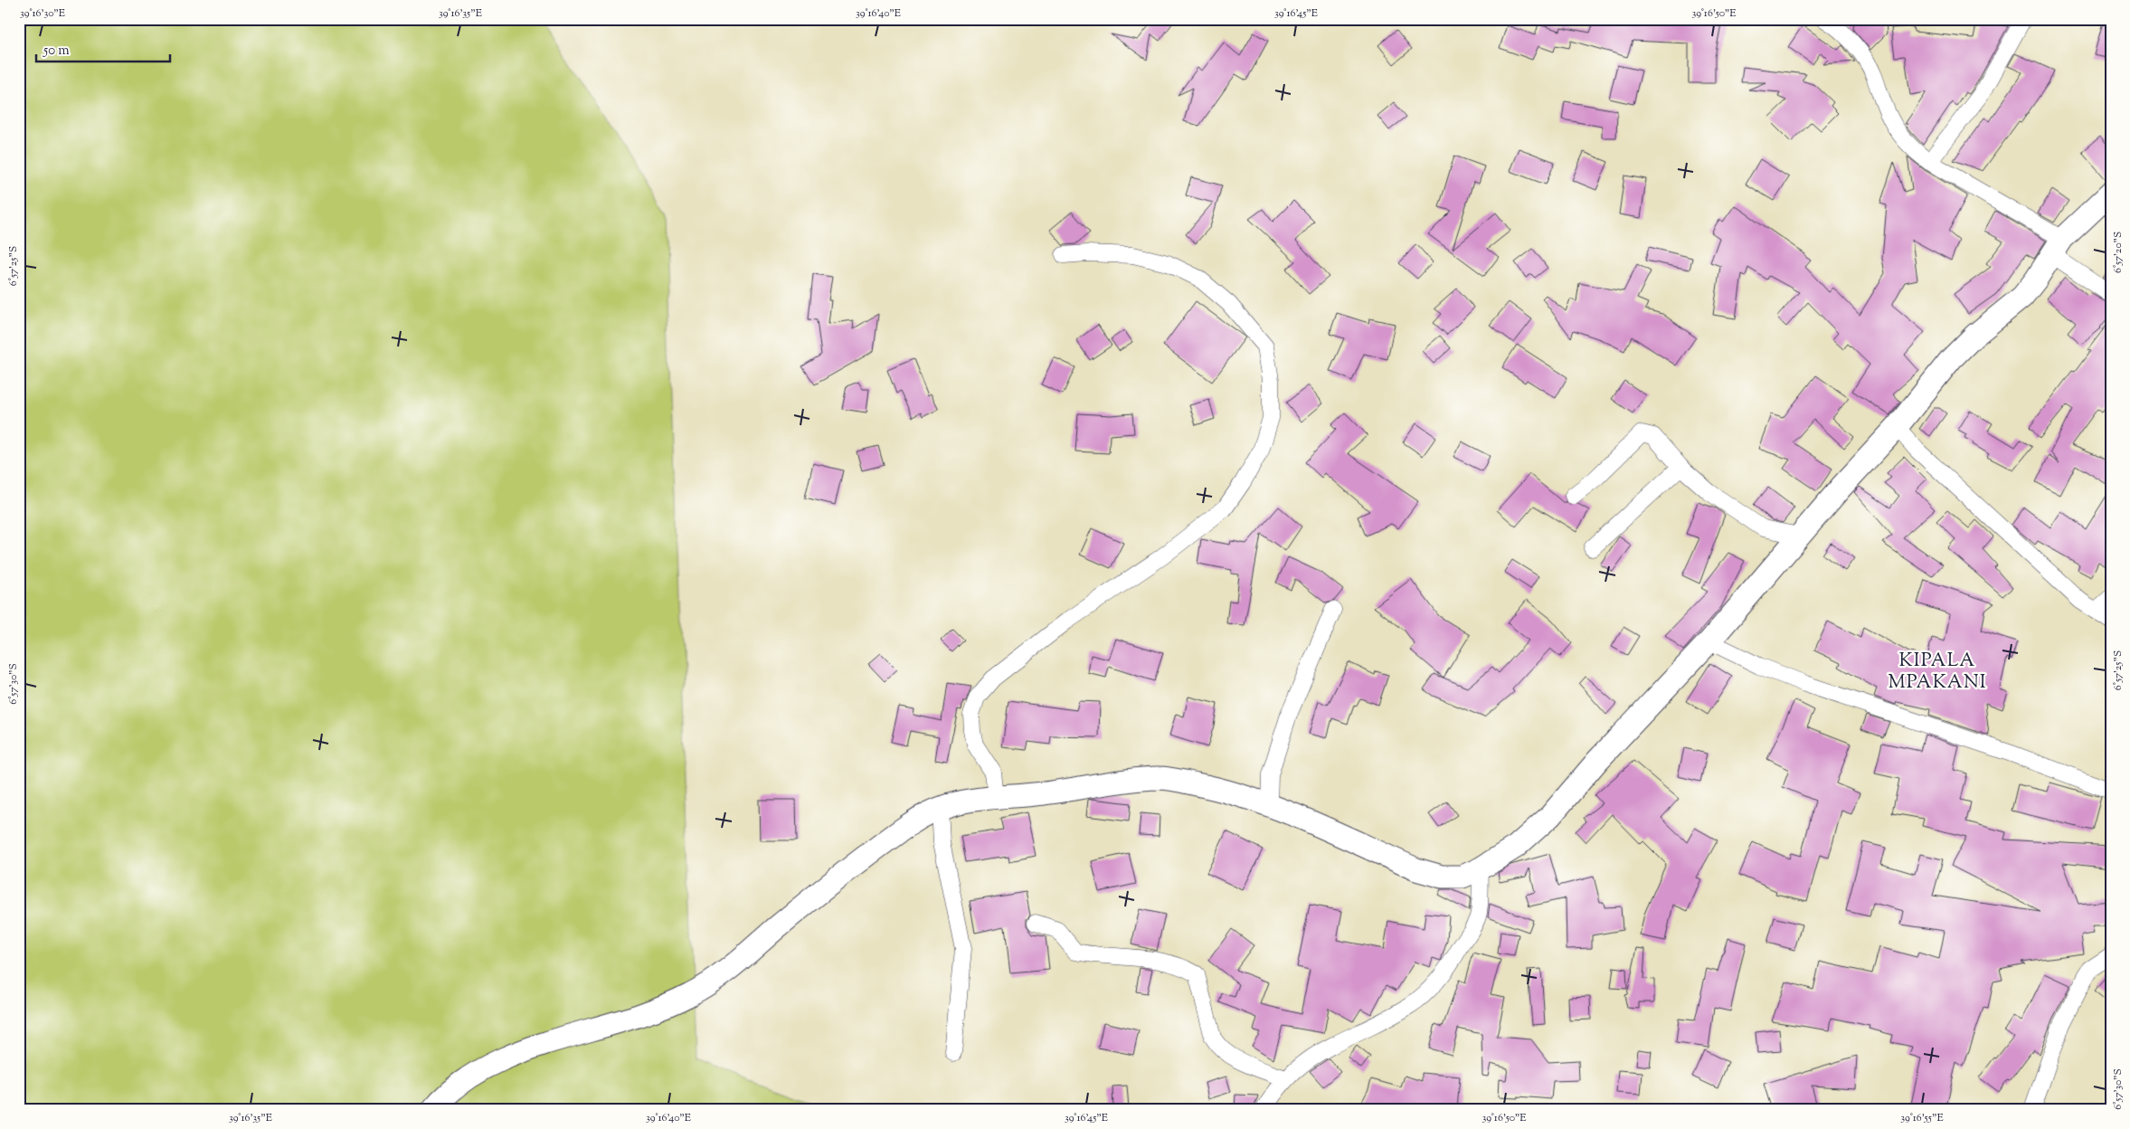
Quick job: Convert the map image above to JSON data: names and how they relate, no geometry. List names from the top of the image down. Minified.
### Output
{"districts":["KIPALA MPAKANI"],"scale_bar":"50 m","coordinates":["39°16'30\"E","39°16'35\"E","39°16'40\"E","39°16'45\"E","39°16'50\"E","6°57'20\"S","6°57'25\"S","6°57'30\"S","39°16'55\"E"]}
